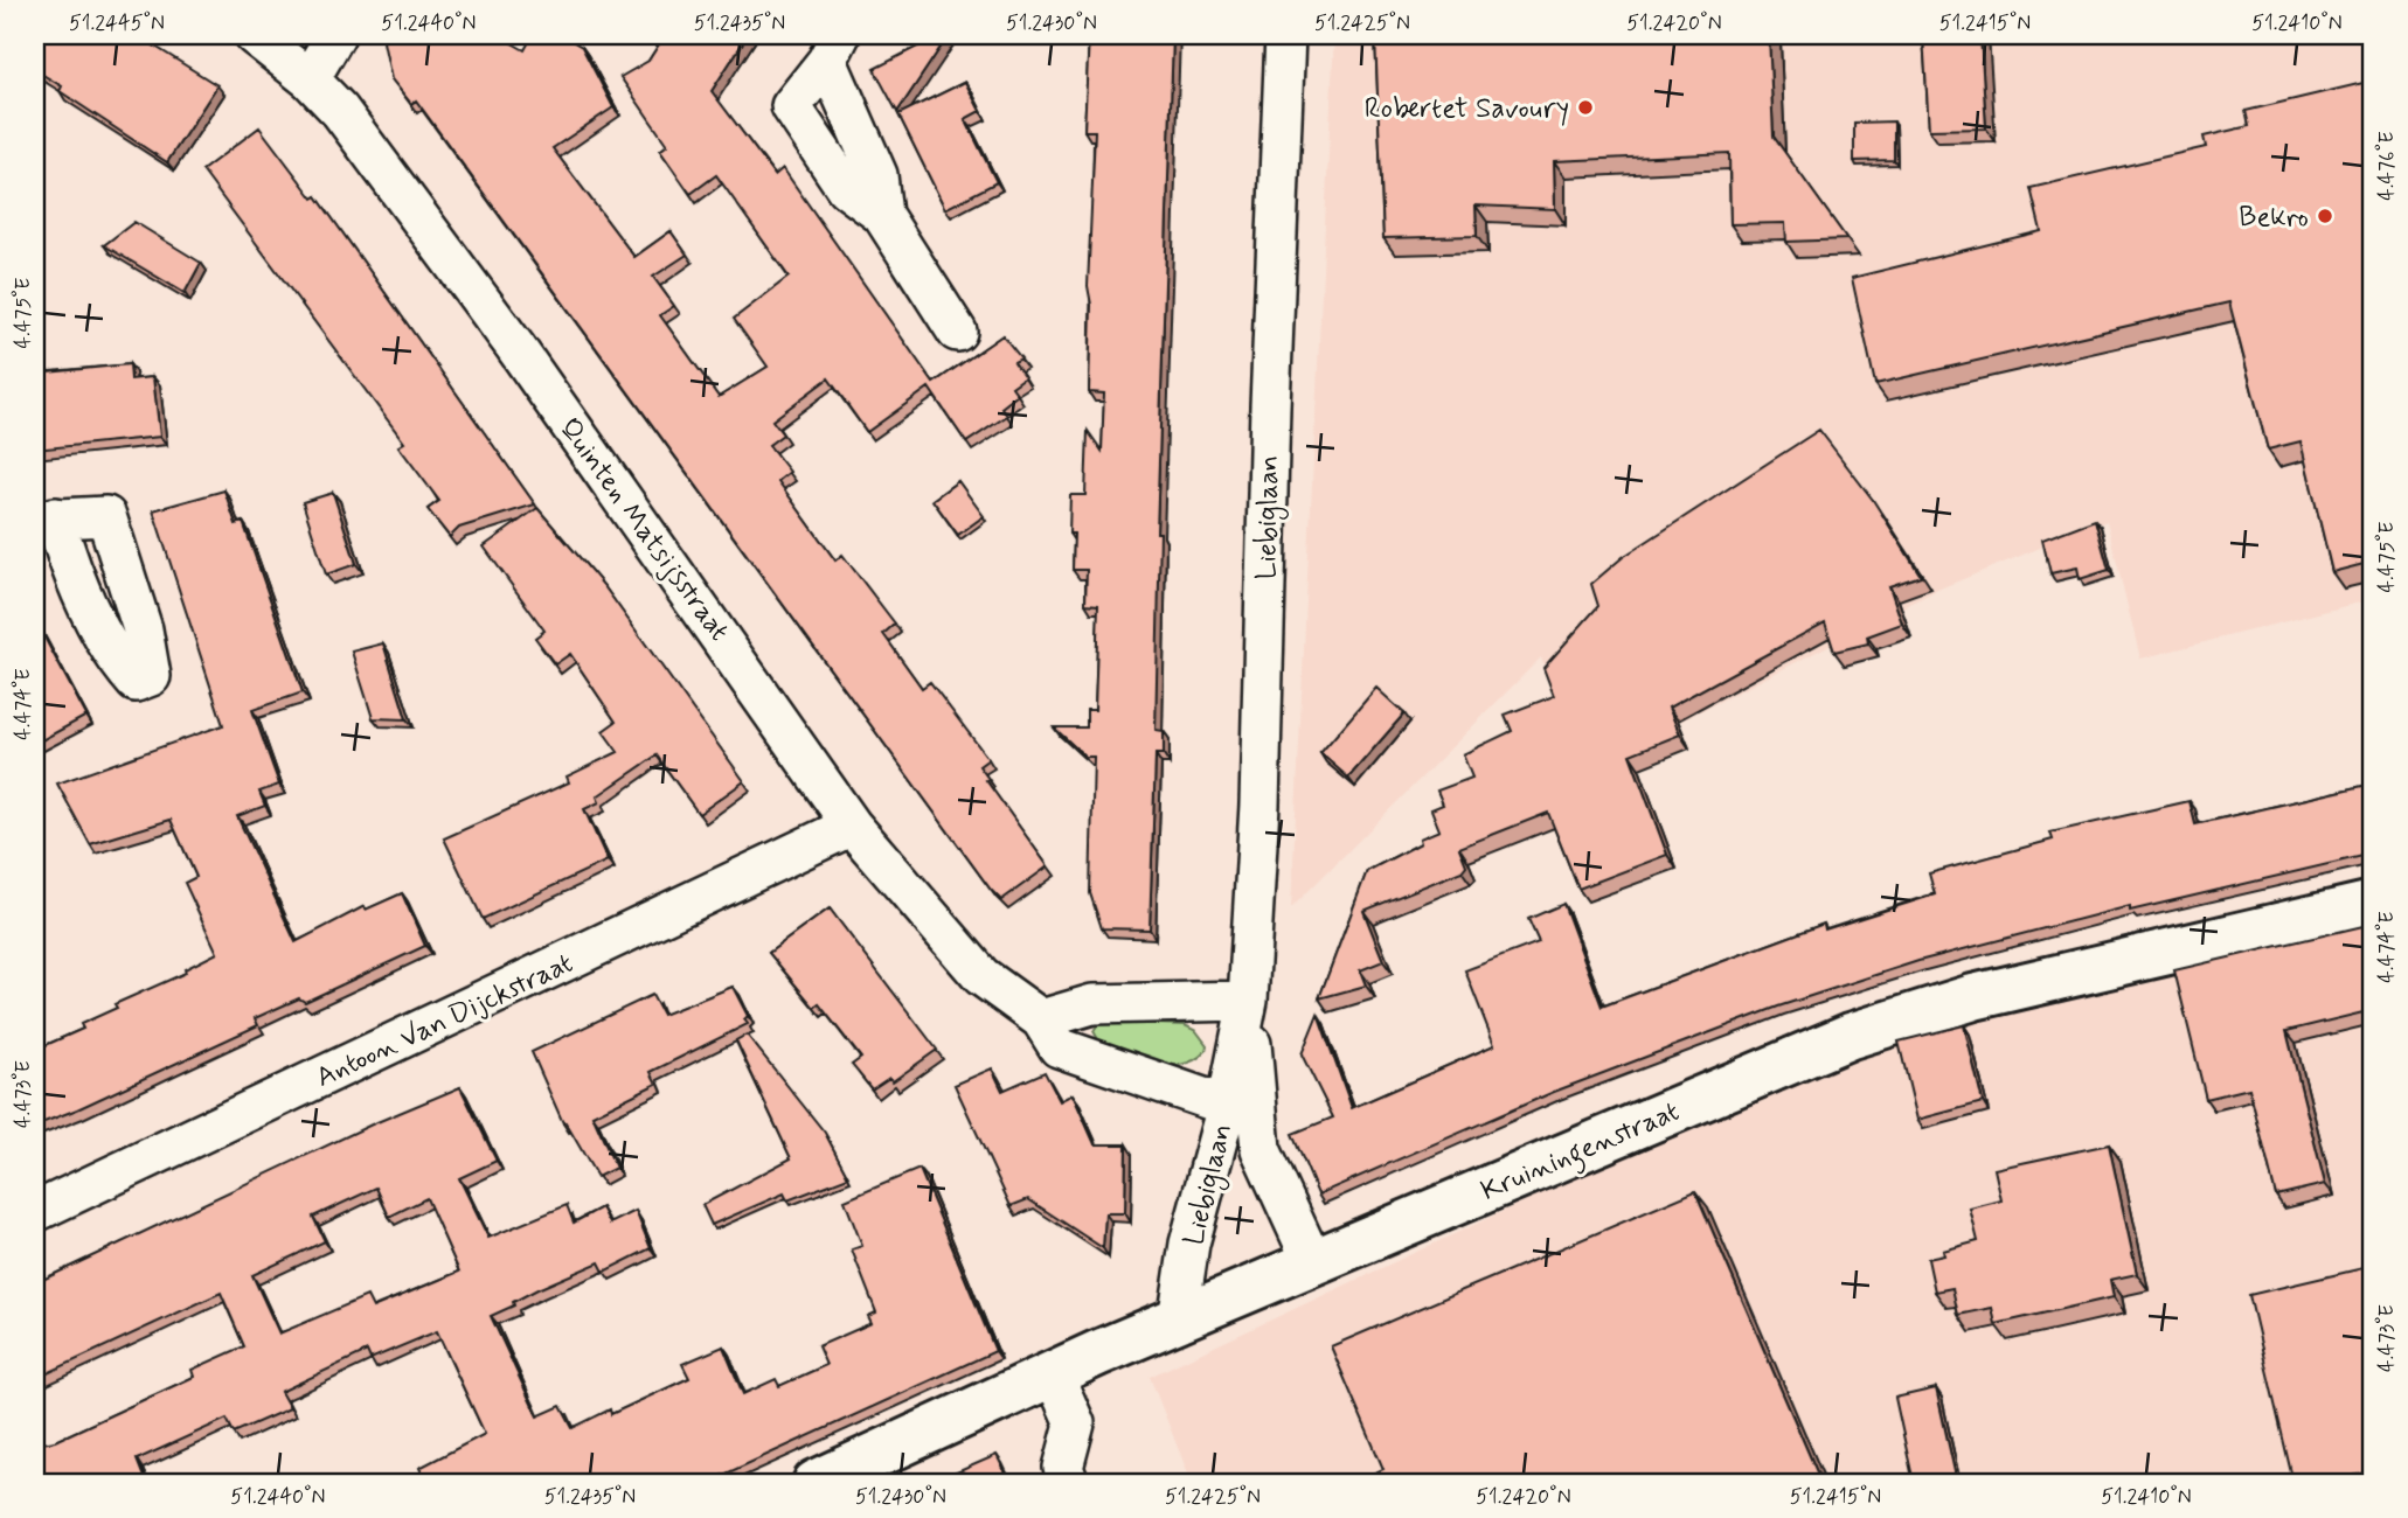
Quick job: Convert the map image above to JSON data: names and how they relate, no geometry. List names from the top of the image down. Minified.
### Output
{"streets":{"street":["Liebiglaan","Quinten Matsijsstraat","Antoon Van Dijckstraat","Kruiningenstraat"]},"crossings":[["Liebiglaan","Quinten Matsijsstraat"],["Liebiglaan","Kruiningenstraat"],["Quinten Matsijsstraat","Antoon Van Dijckstraat"]],"places":["Robertet Savoury","Bekro"],"coordinates":["51.2445°N","51.2440°N","51.2435°N","51.2430°N","51.2425°N","51.2420°N","51.2415°N","51.2410°N","4.476°E","4.475°E","4.474°E","4.473°E"]}
